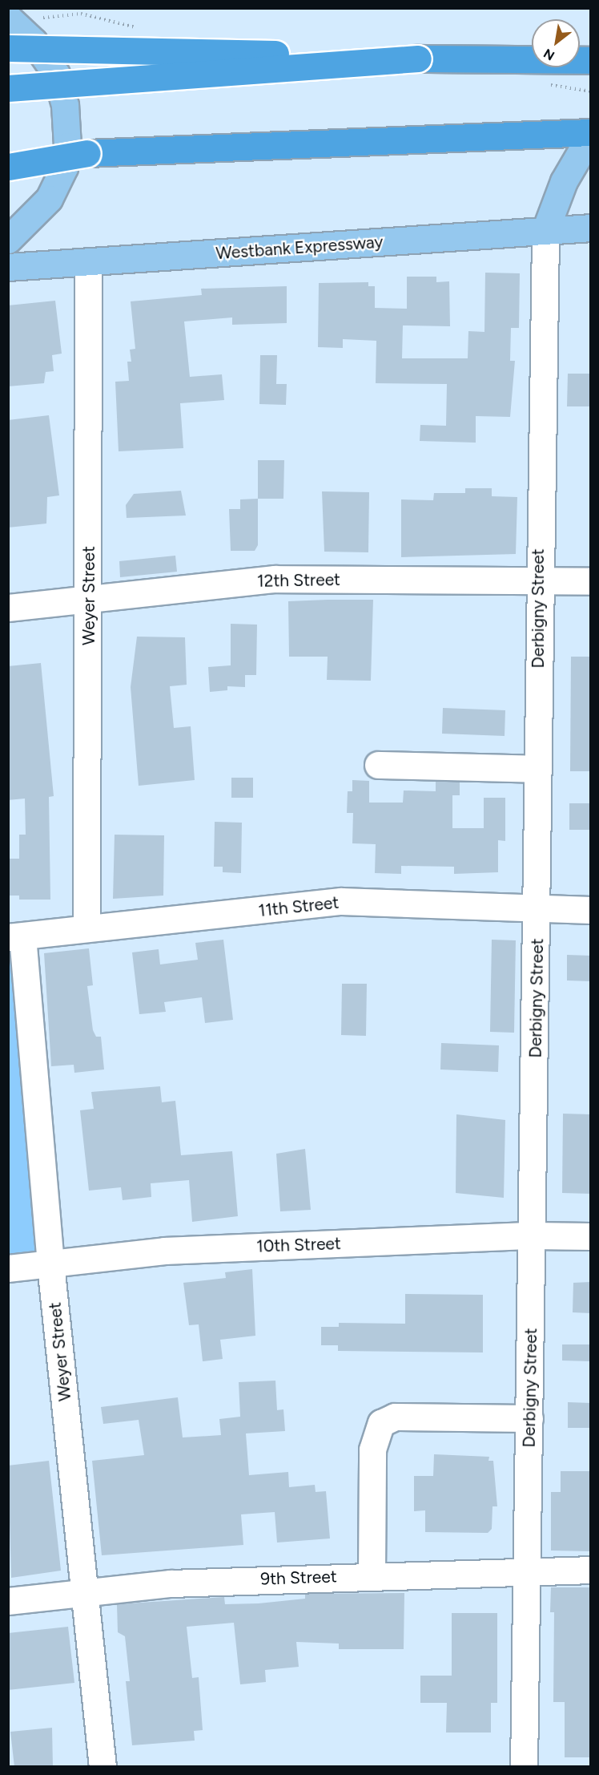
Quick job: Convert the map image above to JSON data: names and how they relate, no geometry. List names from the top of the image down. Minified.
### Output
{"streets":{"main road":["Westbank Expressway"],"street":["12th Street","Weyer Street","Derbigny Street","11th Street","10th Street","9th Street"]},"crossings":[["Westbank Expressway","Weyer Street"],["Westbank Expressway","Derbigny Street"],["12th Street","Weyer Street"],["12th Street","Derbigny Street"],["Weyer Street","11th Street"],["Weyer Street","10th Street"],["Weyer Street","9th Street"],["Derbigny Street","11th Street"],["Derbigny Street","10th Street"],["Derbigny Street","9th Street"]],"north":"bottom left"}
